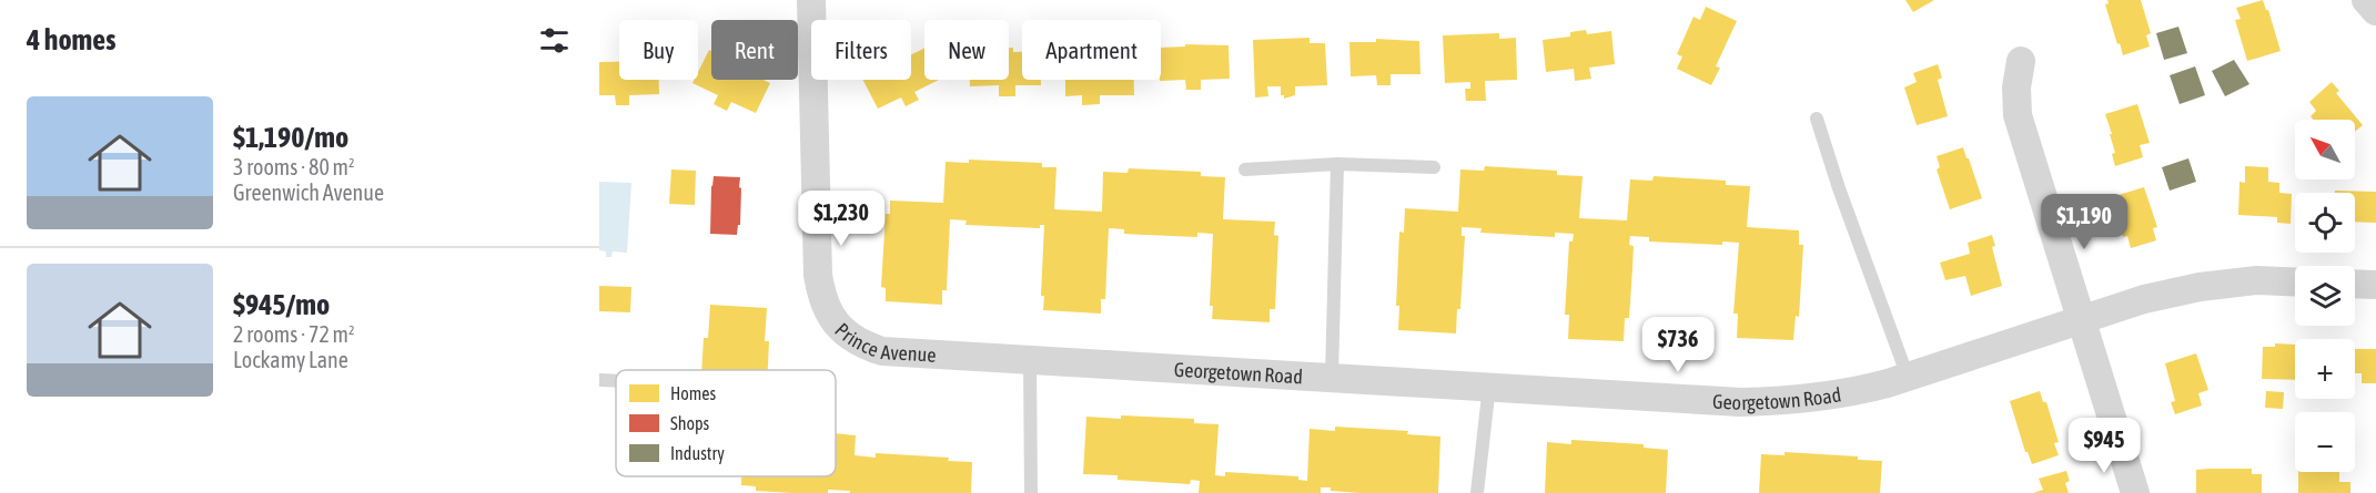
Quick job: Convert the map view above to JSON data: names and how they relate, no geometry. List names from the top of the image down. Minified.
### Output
{"streets":{"street":["Prince Avenue","Georgetown Road"]},"crossings":[["Prince Avenue","Georgetown Road"]],"legend":["Homes","Shops","Industry"],"north":"top left","page":{"heading":"4 homes","chip":["Buy","Rent","Filters","New","Apartment"],"list":[{"name":"$1,190/mo","note":"3 rooms · 80 m² · Greenwich Avenue"},{"name":"$945/mo","note":"2 rooms · 72 m² · Lockamy Lane"}],"map_buttons":["+","−"],"price":["$1,230","$1,190","$736","$945"]}}
